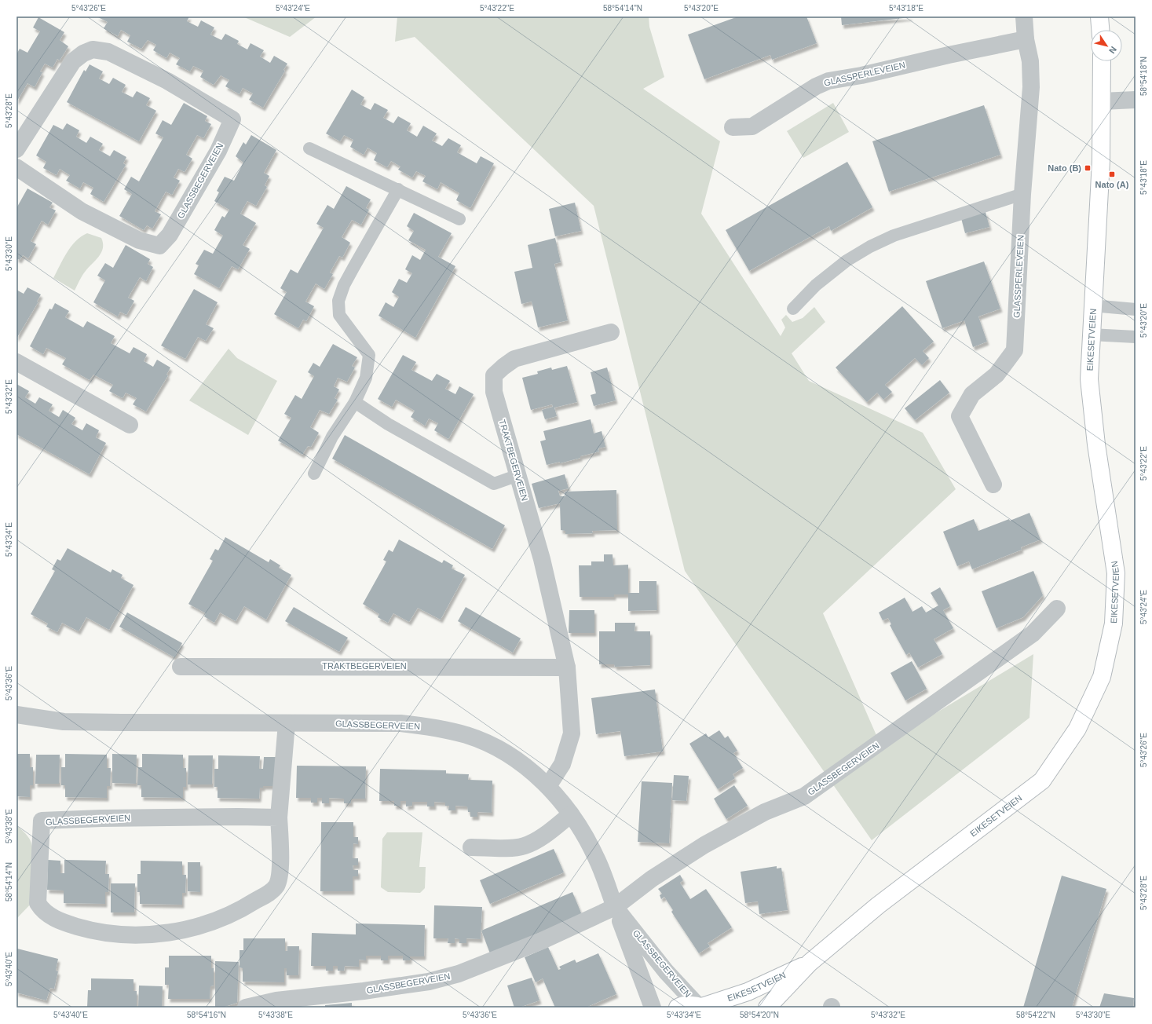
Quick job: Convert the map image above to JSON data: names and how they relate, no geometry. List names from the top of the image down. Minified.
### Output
{"streets":{"main road":["EIKESETVEIEN"],"street":["GLASSPERLEVEIEN","GLASSBEGERVEIEN","TRAKTBEGERVEIEN"]},"crossings":[["GLASSBEGERVEIEN","EIKESETVEIEN"],["GLASSBEGERVEIEN","TRAKTBEGERVEIEN"]],"places":{"transit":["Nato (B)","Nato (A)"]},"north":"bottom right","coordinates":["5°43'26\"E","5°43'24\"E","5°43'22\"E","58°54'14\"N","5°43'20\"E","5°43'18\"E","58°54'18\"N","5°43'28\"E","5°43'30\"E","5°43'32\"E","5°43'34\"E","5°43'36\"E","5°43'38\"E","5°43'40\"E","58°54'16\"N","58°54'20\"N","58°54'22\"N"]}
